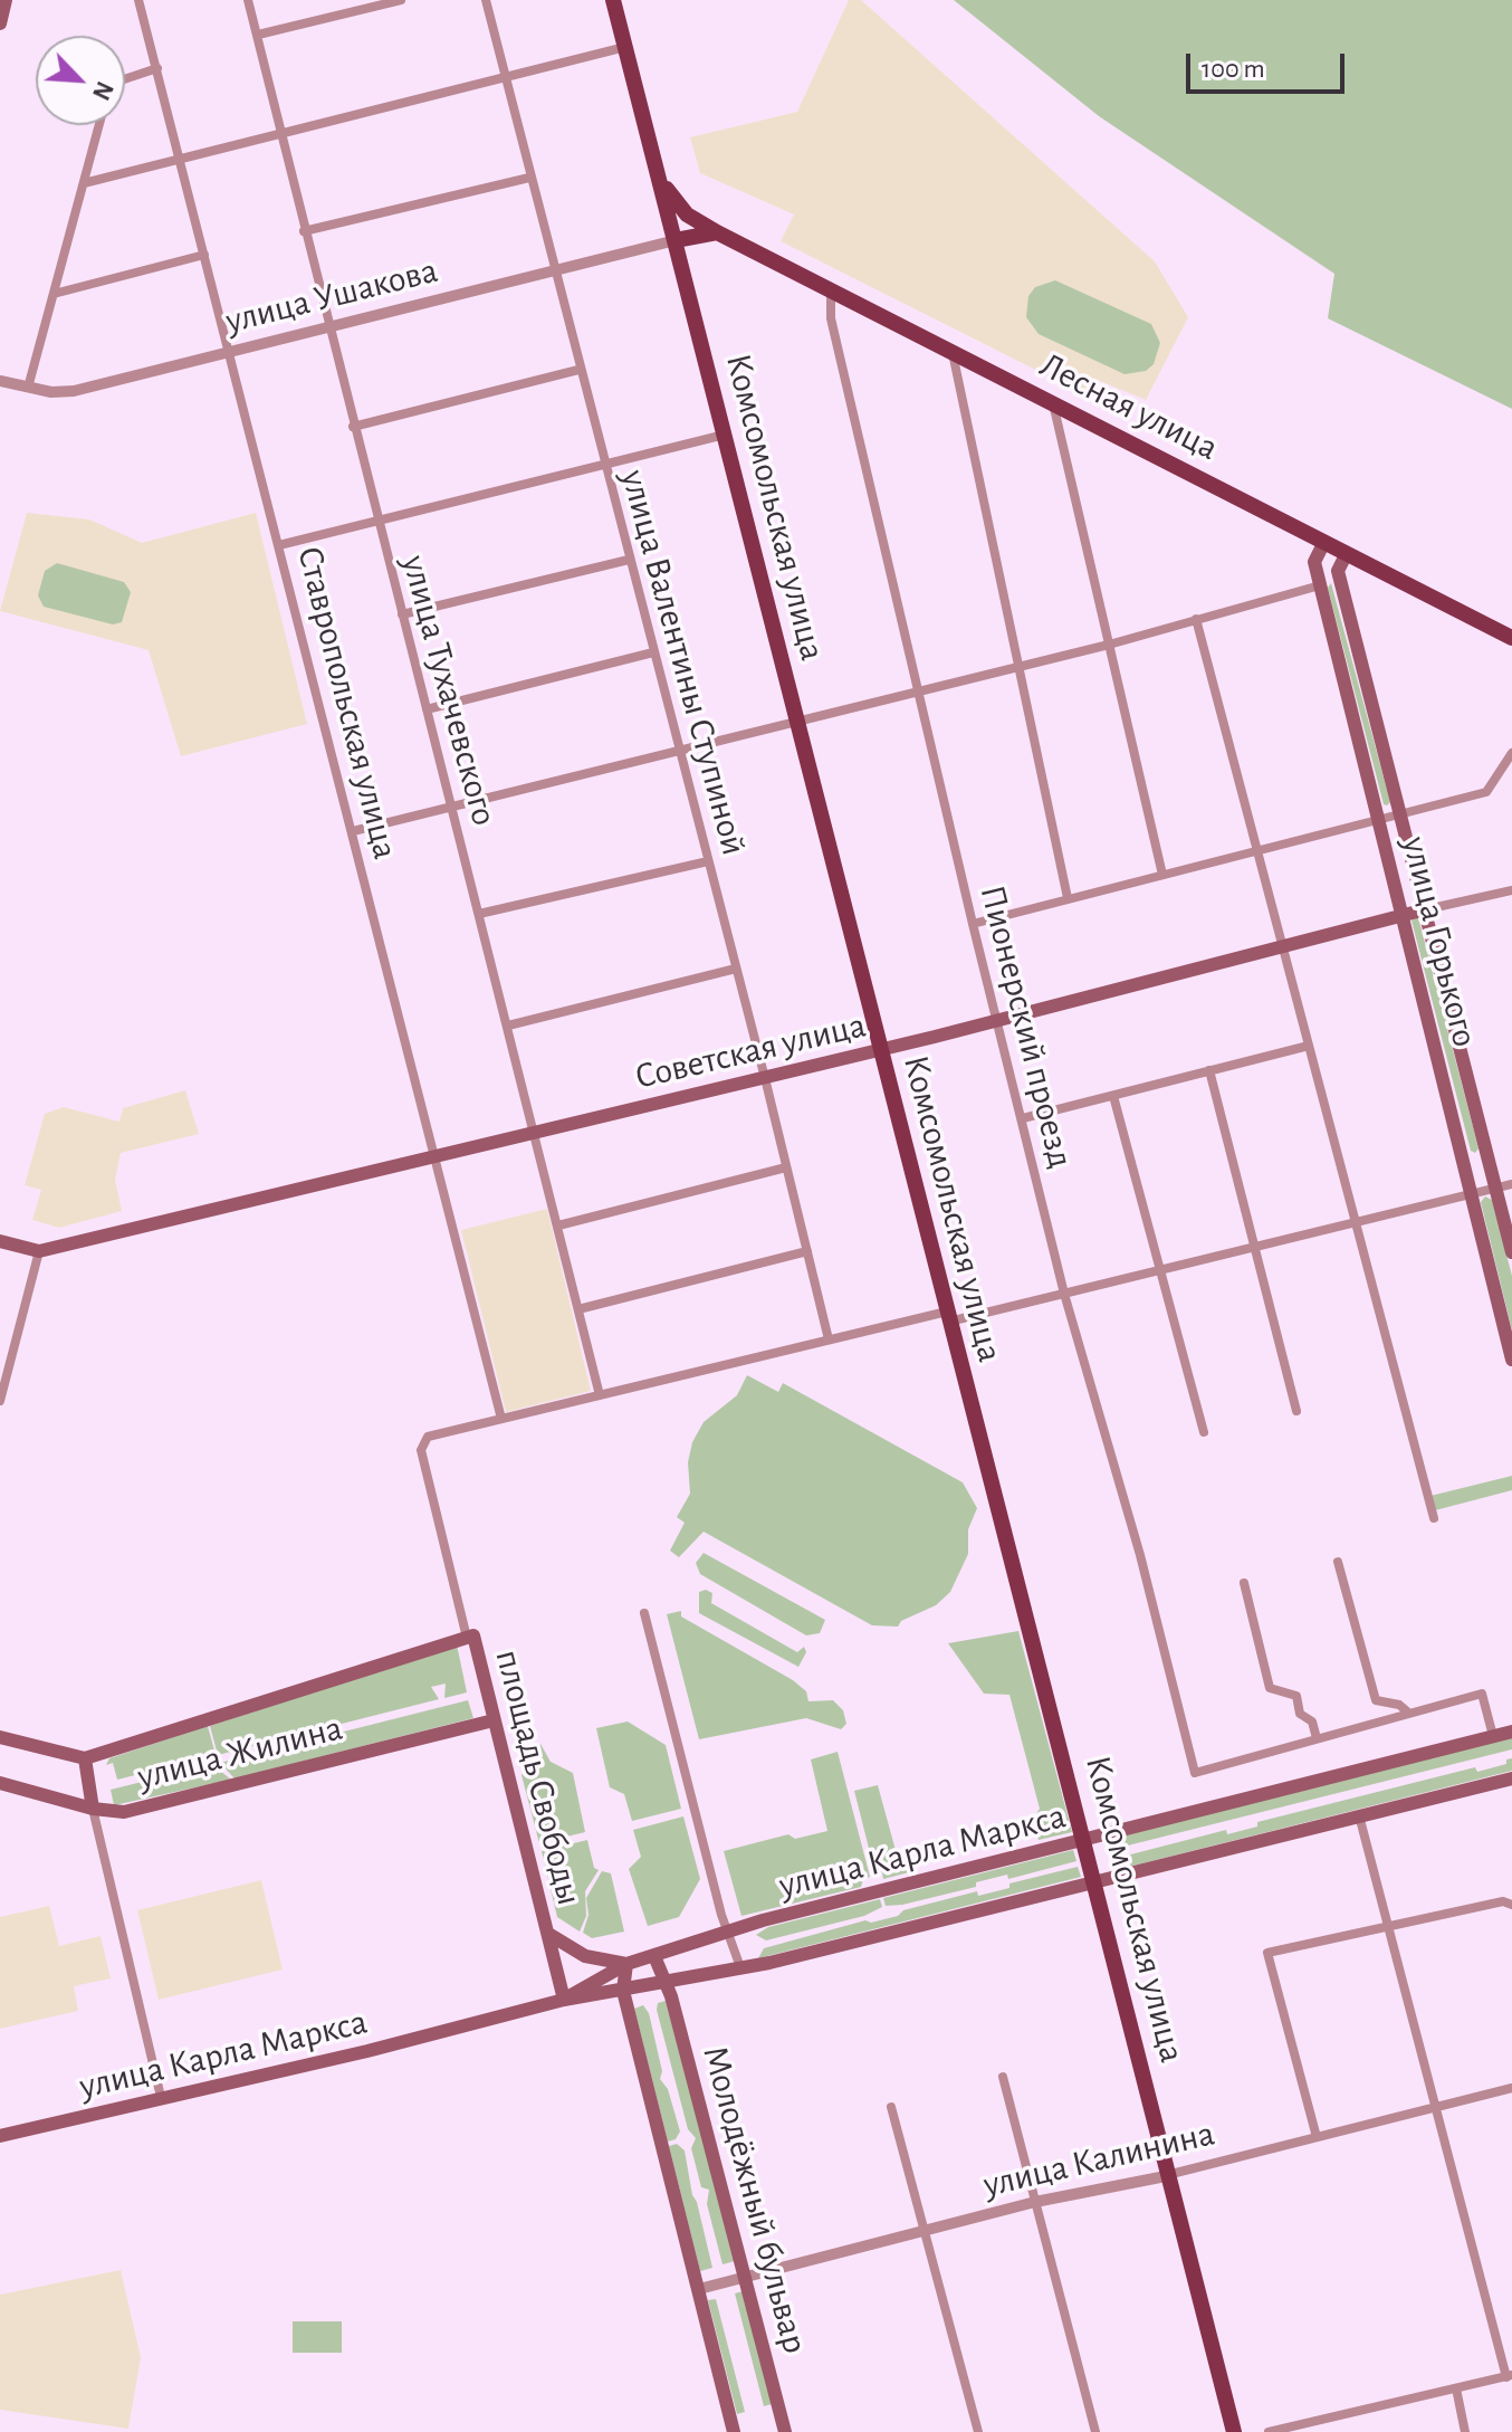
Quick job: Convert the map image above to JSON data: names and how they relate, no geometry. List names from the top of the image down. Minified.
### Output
{"streets":{"main road":["Лесная улица","Комсомольская улица","улица Горького","Советская улица","улица Жилина","площадь Свободы","улица Карла Маркса","Молодёжный бульвар"],"street":["улица Ушакова","улица Валентины Ступиной","улица Тухачевского","Ставропольская улица","Пионерский проезд","улица Калинина"]},"crossings":[["улица Ушакова","Комсомольская улица"],["улица Ушакова","улица Валентины Ступиной"],["улица Ушакова","улица Тухачевского"],["улица Ушакова","Ставропольская улица"],["Лесная улица","Комсомольская улица"],["Лесная улица","улица Горького"],["Лесная улица","Пионерский проезд"],["Комсомольская улица","Советская улица"],["Комсомольская улица","улица Карла Маркса"],["Комсомольская улица","улица Калинина"],["улица Валентины Ступиной","Советская улица"],["улица Тухачевского","Советская улица"],["Ставропольская улица","Советская улица"],["улица Горького","Советская улица"],["Пионерский проезд","Советская улица"],["улица Жилина","площадь Свободы"],["площадь Свободы","улица Карла Маркса"],["улица Карла Маркса","Молодёжный бульвар"],["улица Калинина","Молодёжный бульвар"]],"scale_bar":"100 m","north":"bottom right"}
